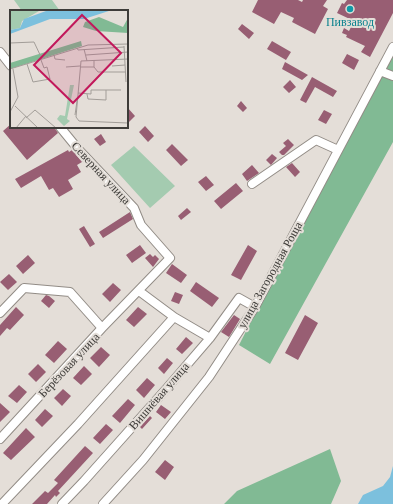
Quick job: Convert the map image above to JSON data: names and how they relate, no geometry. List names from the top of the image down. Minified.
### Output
{"streets":{"street":["Северная улица","улица Загородная Роща","Берёзовая улица","Вишнёвая улица"]},"crossings":[["Северная улица","Берёзовая улица"],["улица Загородная Роща","Вишнёвая улица"]],"places":["Пивзавод"]}
